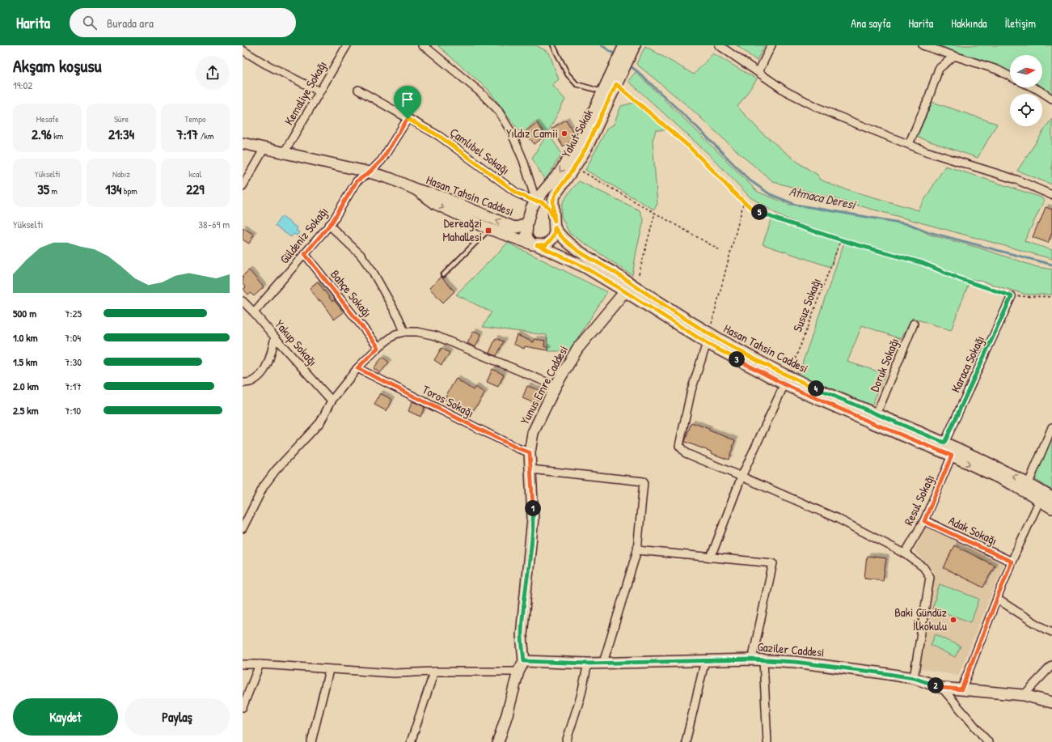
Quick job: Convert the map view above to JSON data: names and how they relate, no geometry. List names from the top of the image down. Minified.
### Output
{"streets":{"main road":["Yakut Sokak","Hasan Tahsin Caddesi","Yunus Emre Caddesi","Gaziler Caddesi"],"street":["Kemaliye Sokağı","Çamlıbel Sokağı","Güldeniz Sokağı","Bahçe Sokağı","Yakup Sokağı","Karaca Sokağı","Doruk Sokağı","Toros Sokağı","Resul Sokağı","Adak Sokağı"],"path":["Susuz Sokağı"]},"crossings":[["Yakut Sokak","Çamlıbel Sokağı"],["Yakut Sokak","Hasan Tahsin Caddesi"],["Çamlıbel Sokağı","Hasan Tahsin Caddesi"],["Çamlıbel Sokağı","Güldeniz Sokağı"],["Hasan Tahsin Caddesi","Susuz Sokağı"],["Hasan Tahsin Caddesi","Karaca Sokağı"],["Hasan Tahsin Caddesi","Doruk Sokağı"],["Hasan Tahsin Caddesi","Yunus Emre Caddesi"],["Hasan Tahsin Caddesi","Resul Sokağı"],["Güldeniz Sokağı","Bahçe Sokağı"],["Güldeniz Sokağı","Yakup Sokağı"],["Yunus Emre Caddesi","Toros Sokağı"],["Yunus Emre Caddesi","Gaziler Caddesi"],["Resul Sokağı","Adak Sokağı"]],"water":["Atmaca Deresi"],"places":{"other":["Yıldız Camii","Baki Gündüz İlkokulu"],"transit":["Dereağzi Mahallesi"]},"north":"right","page":{"header":"Harita","search":"Burada ara","nav":["Ana sayfa","Harita","Hakkında","İletişim"],"heading":["Akşam koşusu","19:02"],"stats":[["Mesafe","2.96 km"],["Süre","21:34"],["Tempo","7:17 /km"],["Yükselti","35 m"],["Nabız","134 bpm"],["kcal","229"]],"pins":["5","3","4","1","2"],"chart":["Yükselti","38–69 m"],"list":[{"name":"500 m","note":"7:25"},{"name":"1.0 km","note":"7:04"},{"name":"1.5 km","note":"7:30"},{"name":"2.0 km","note":"7:17"},{"name":"2.5 km","note":"7:10"}],"buttons":["Kaydet","Paylaş"]}}
